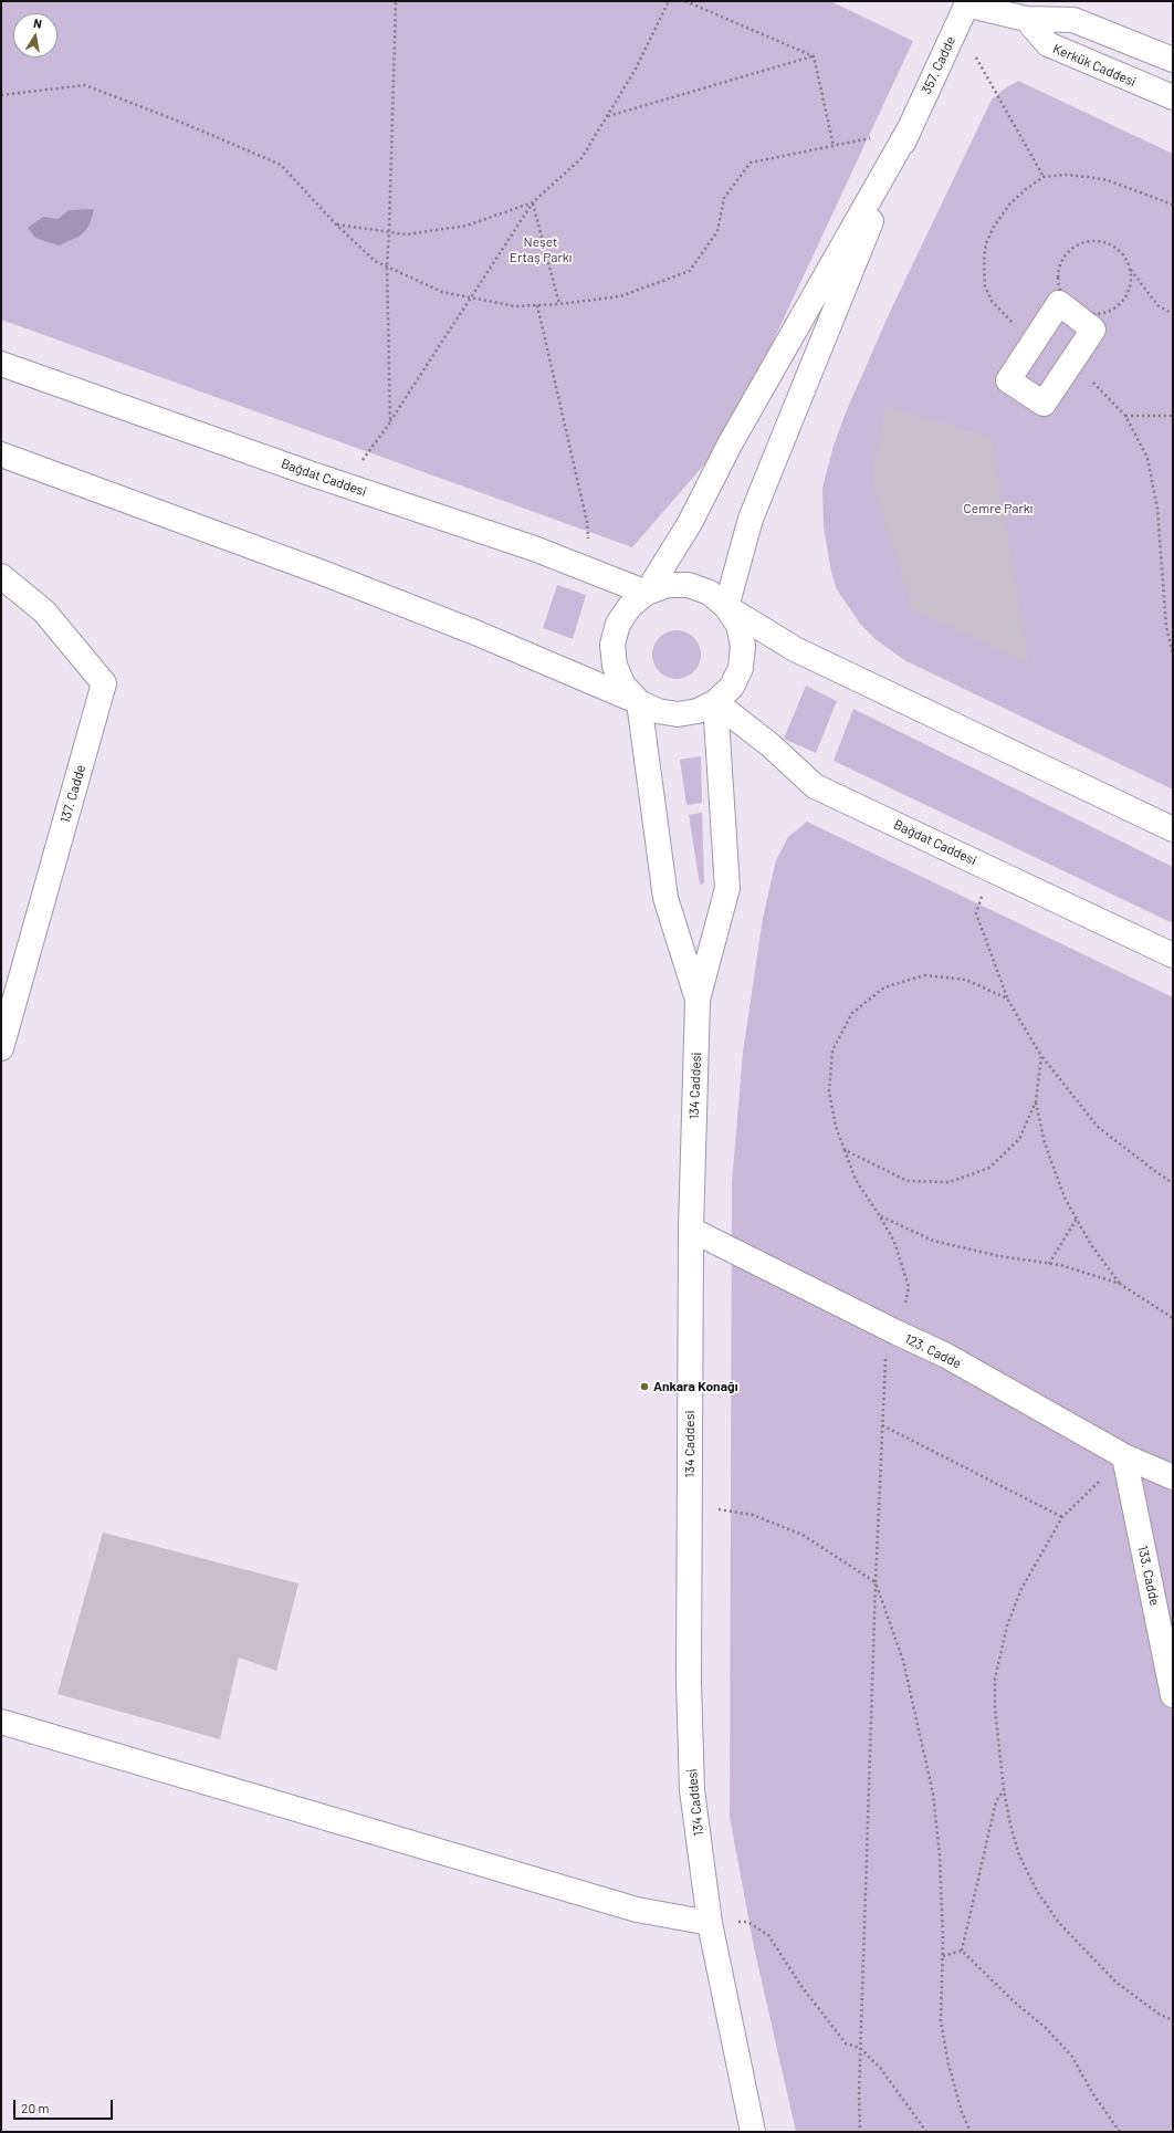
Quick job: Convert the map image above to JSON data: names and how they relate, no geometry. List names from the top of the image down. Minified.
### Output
{"streets":{"main road":["357. Cadde","Kerkük Caddesi","Bağdat Caddesi","137. Cadde","134 Caddesi","123. Cadde","133. Cadde"]},"crossings":[["Bağdat Caddesi","134 Caddesi"],["134 Caddesi","123. Cadde"],["123. Cadde","133. Cadde"]],"parks":["Neşet Ertaş Parkı","Cemre Parkı"],"places":["Ankara Konağı"],"scale_bar":"20 m","north":"top"}
